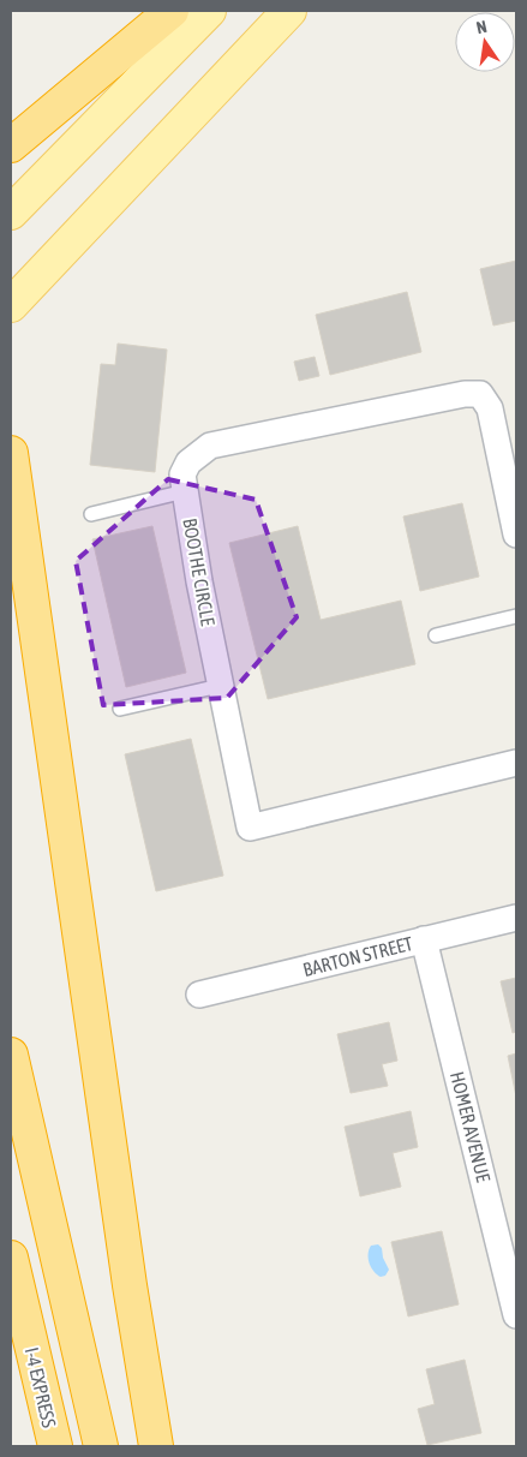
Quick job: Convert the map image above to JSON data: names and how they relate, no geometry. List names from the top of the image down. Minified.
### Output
{"streets":{"highway":["I-4 EXPRESS"],"street":["BOOTHE CIRCLE","BARTON STREET","HOMER AVENUE"]},"crossings":[["BARTON STREET","HOMER AVENUE"]],"north":"top"}
